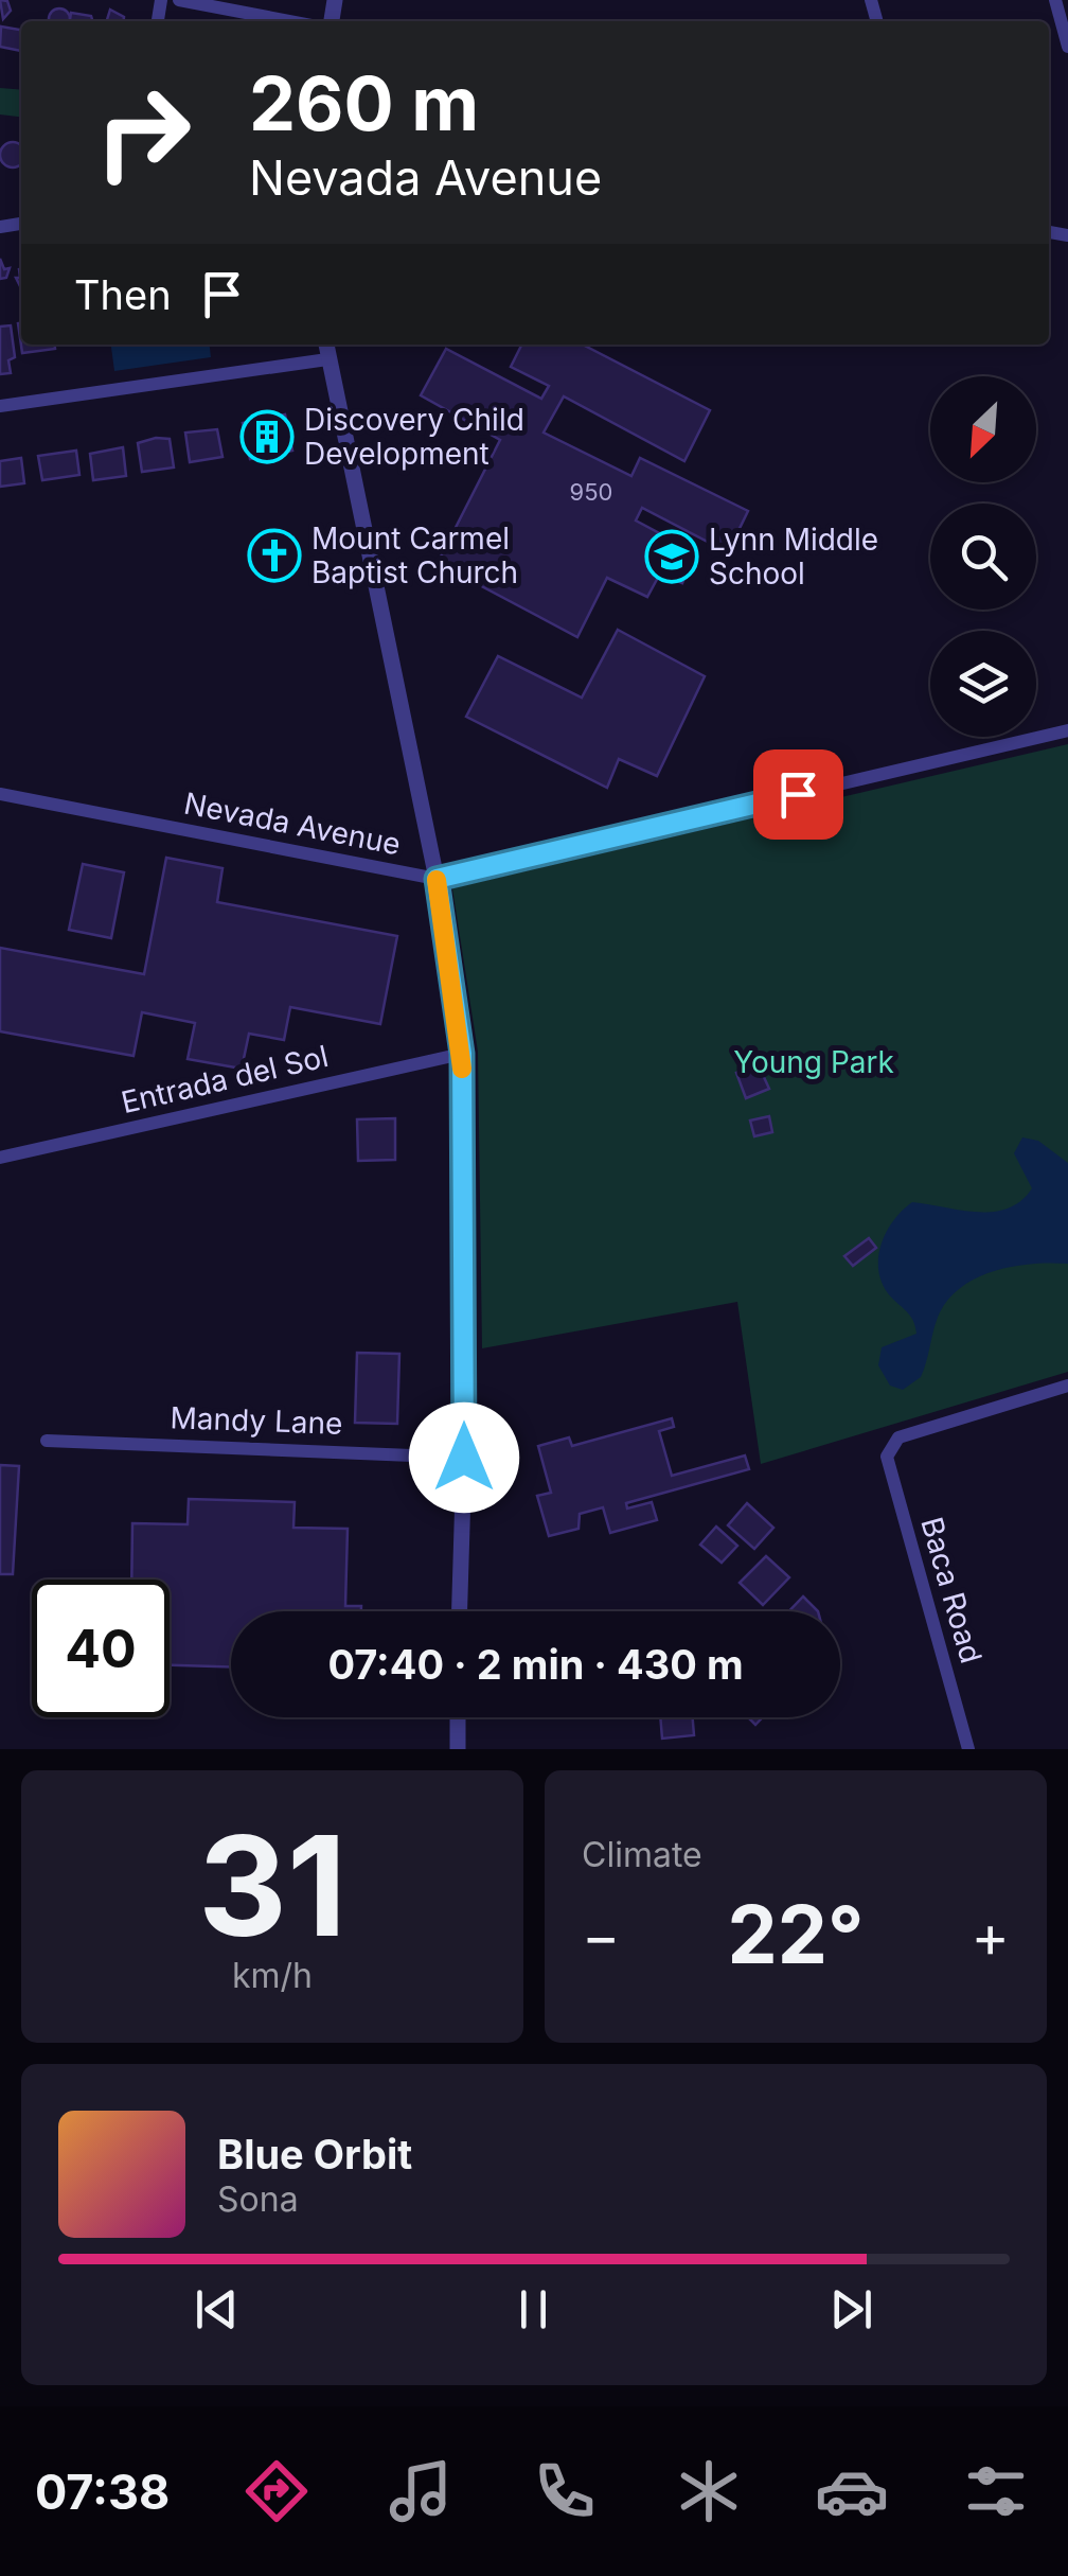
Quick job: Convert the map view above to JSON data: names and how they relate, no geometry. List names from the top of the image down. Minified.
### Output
{"streets":{"street":["Nevada Avenue","Entrada del Sol","Mandy Lane","Baca Road"]},"parks":["Young Park"],"places":{"building":["Discovery Child Development"],"church":["Mount Carmel Baptist Church"],"school or university":["Lynn Middle School"]},"house_numbers":["950"],"north":"bottom left","page":{"turn":["260 m","Nevada Avenue"],"then":"Then","limit":"40","trip":"07:40 · 2 min · 430 m","tile":[["31","km/h"],"Climate"],"heat":["−","22°","+"],"song":["Blue Orbit","Sona"],"tabs":"07:38"}}
